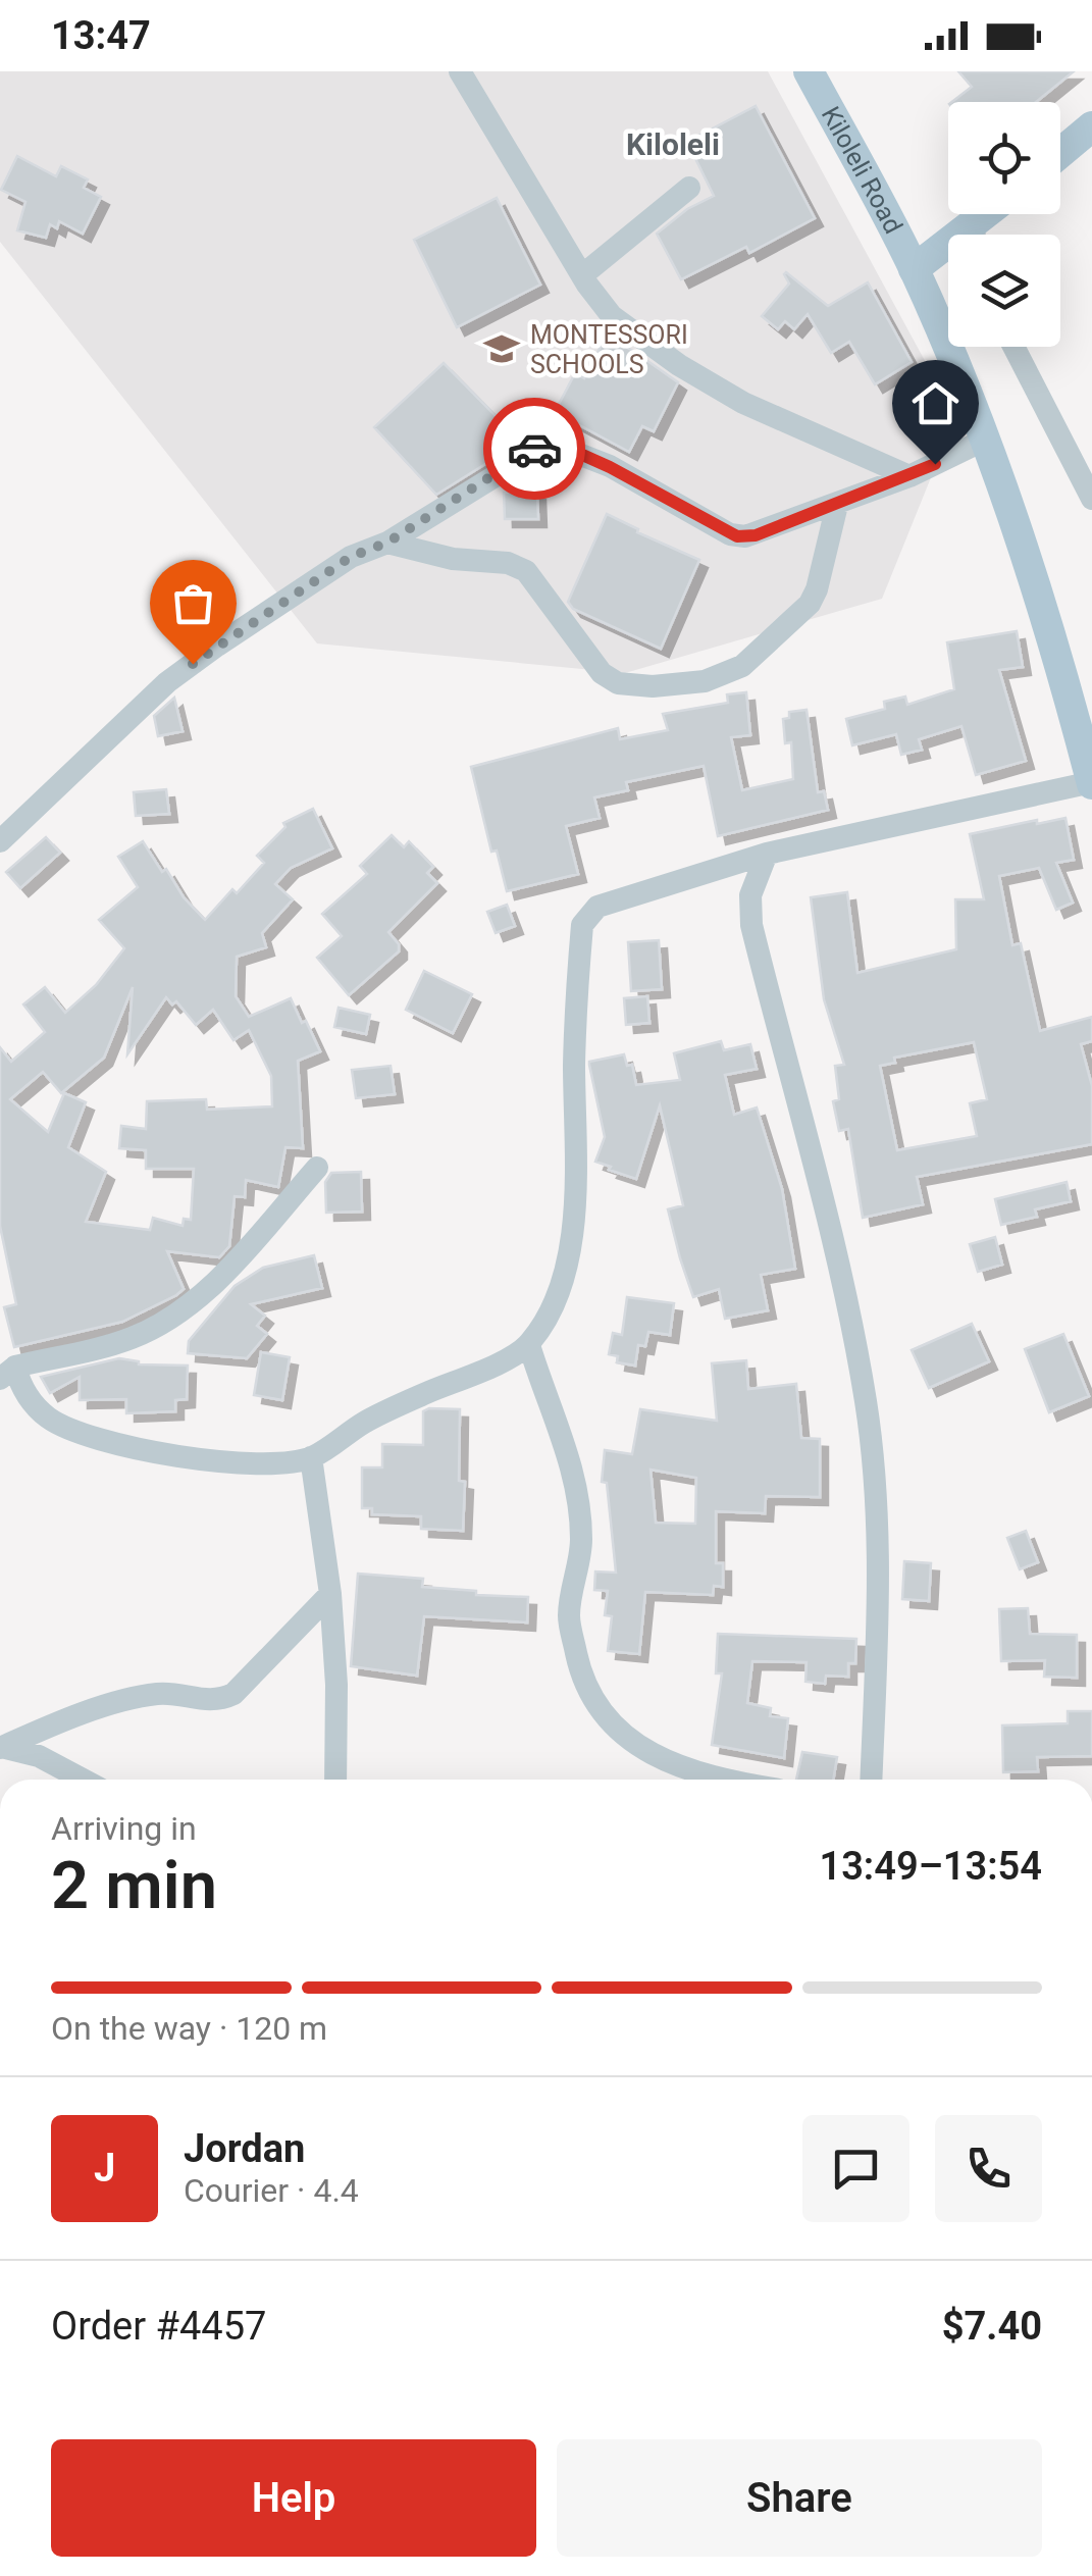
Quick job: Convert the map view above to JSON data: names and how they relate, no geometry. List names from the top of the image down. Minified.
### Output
{"streets":{"main road":["Kiloleli Road"]},"districts":["Kiloleli"],"places":{"school or university":["MONTESSORI SCHOOLS"]},"page":{"status":"13:47","heading":["2 min","Arriving in","13:49–13:54"],"panel":["Jordan","Courier · 4.4","Order #4457","$7.40"],"bar":"On the way · 120 m","round":"J","buttons":["Help","Share"]}}
